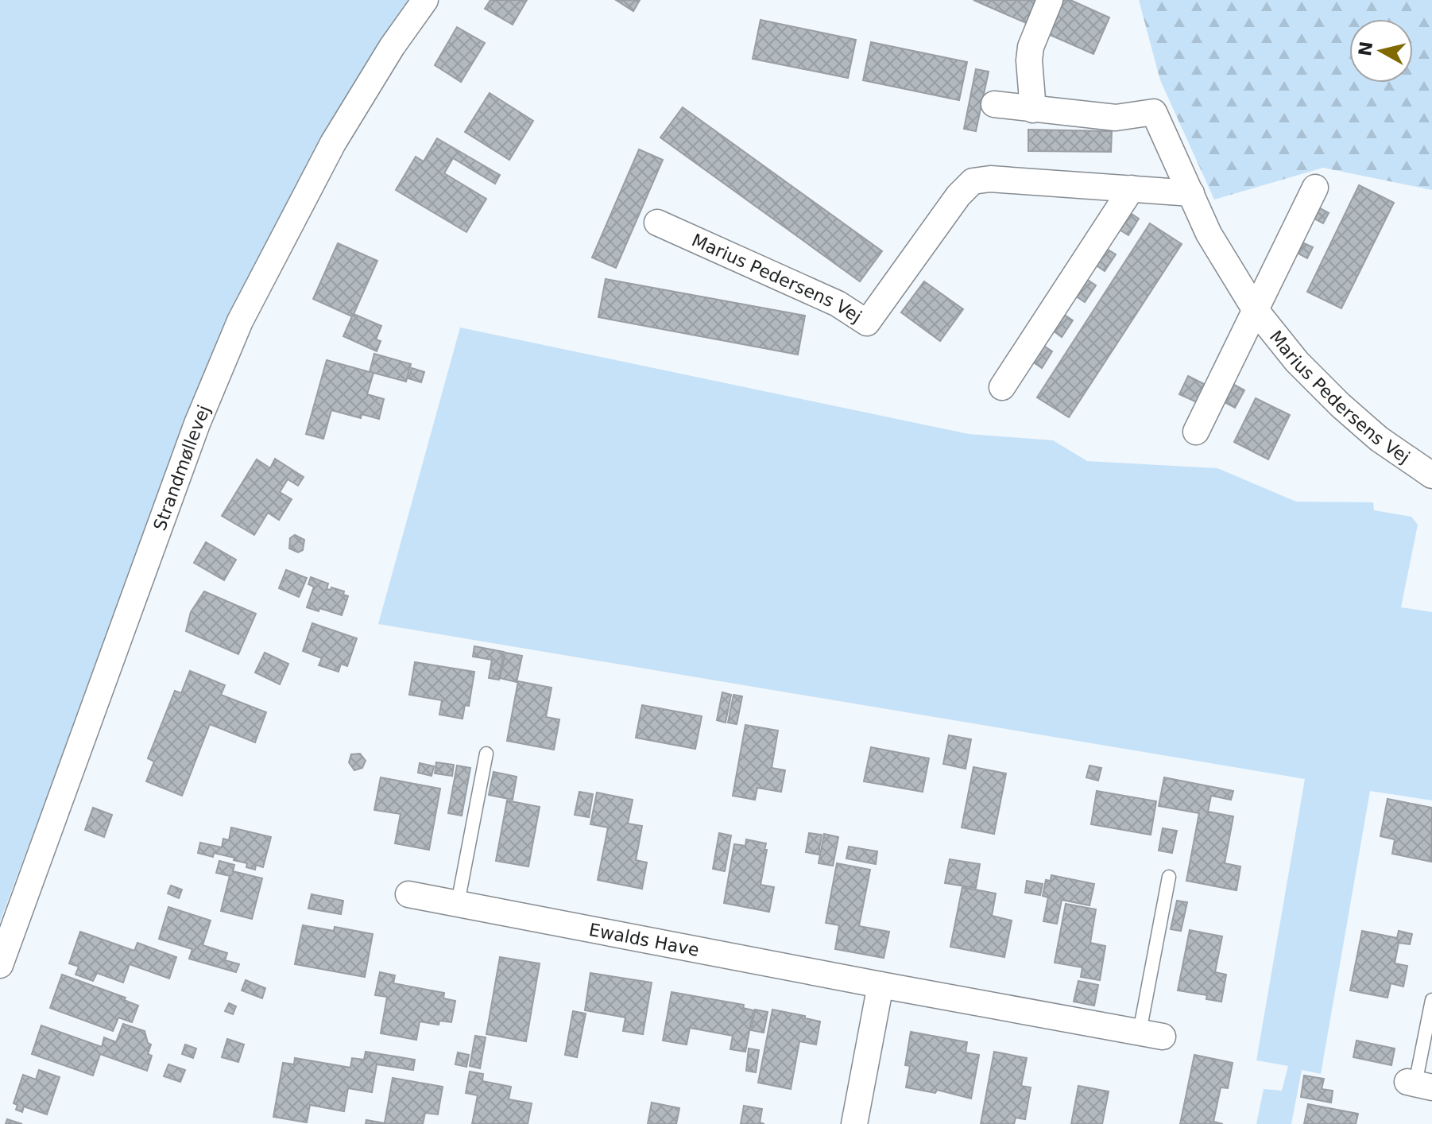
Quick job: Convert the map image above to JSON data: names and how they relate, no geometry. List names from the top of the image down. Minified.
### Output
{"streets":{"street":["Marius Pedersens Vej","Strandmøllevej","Ewalds Have"]},"north":"left"}
